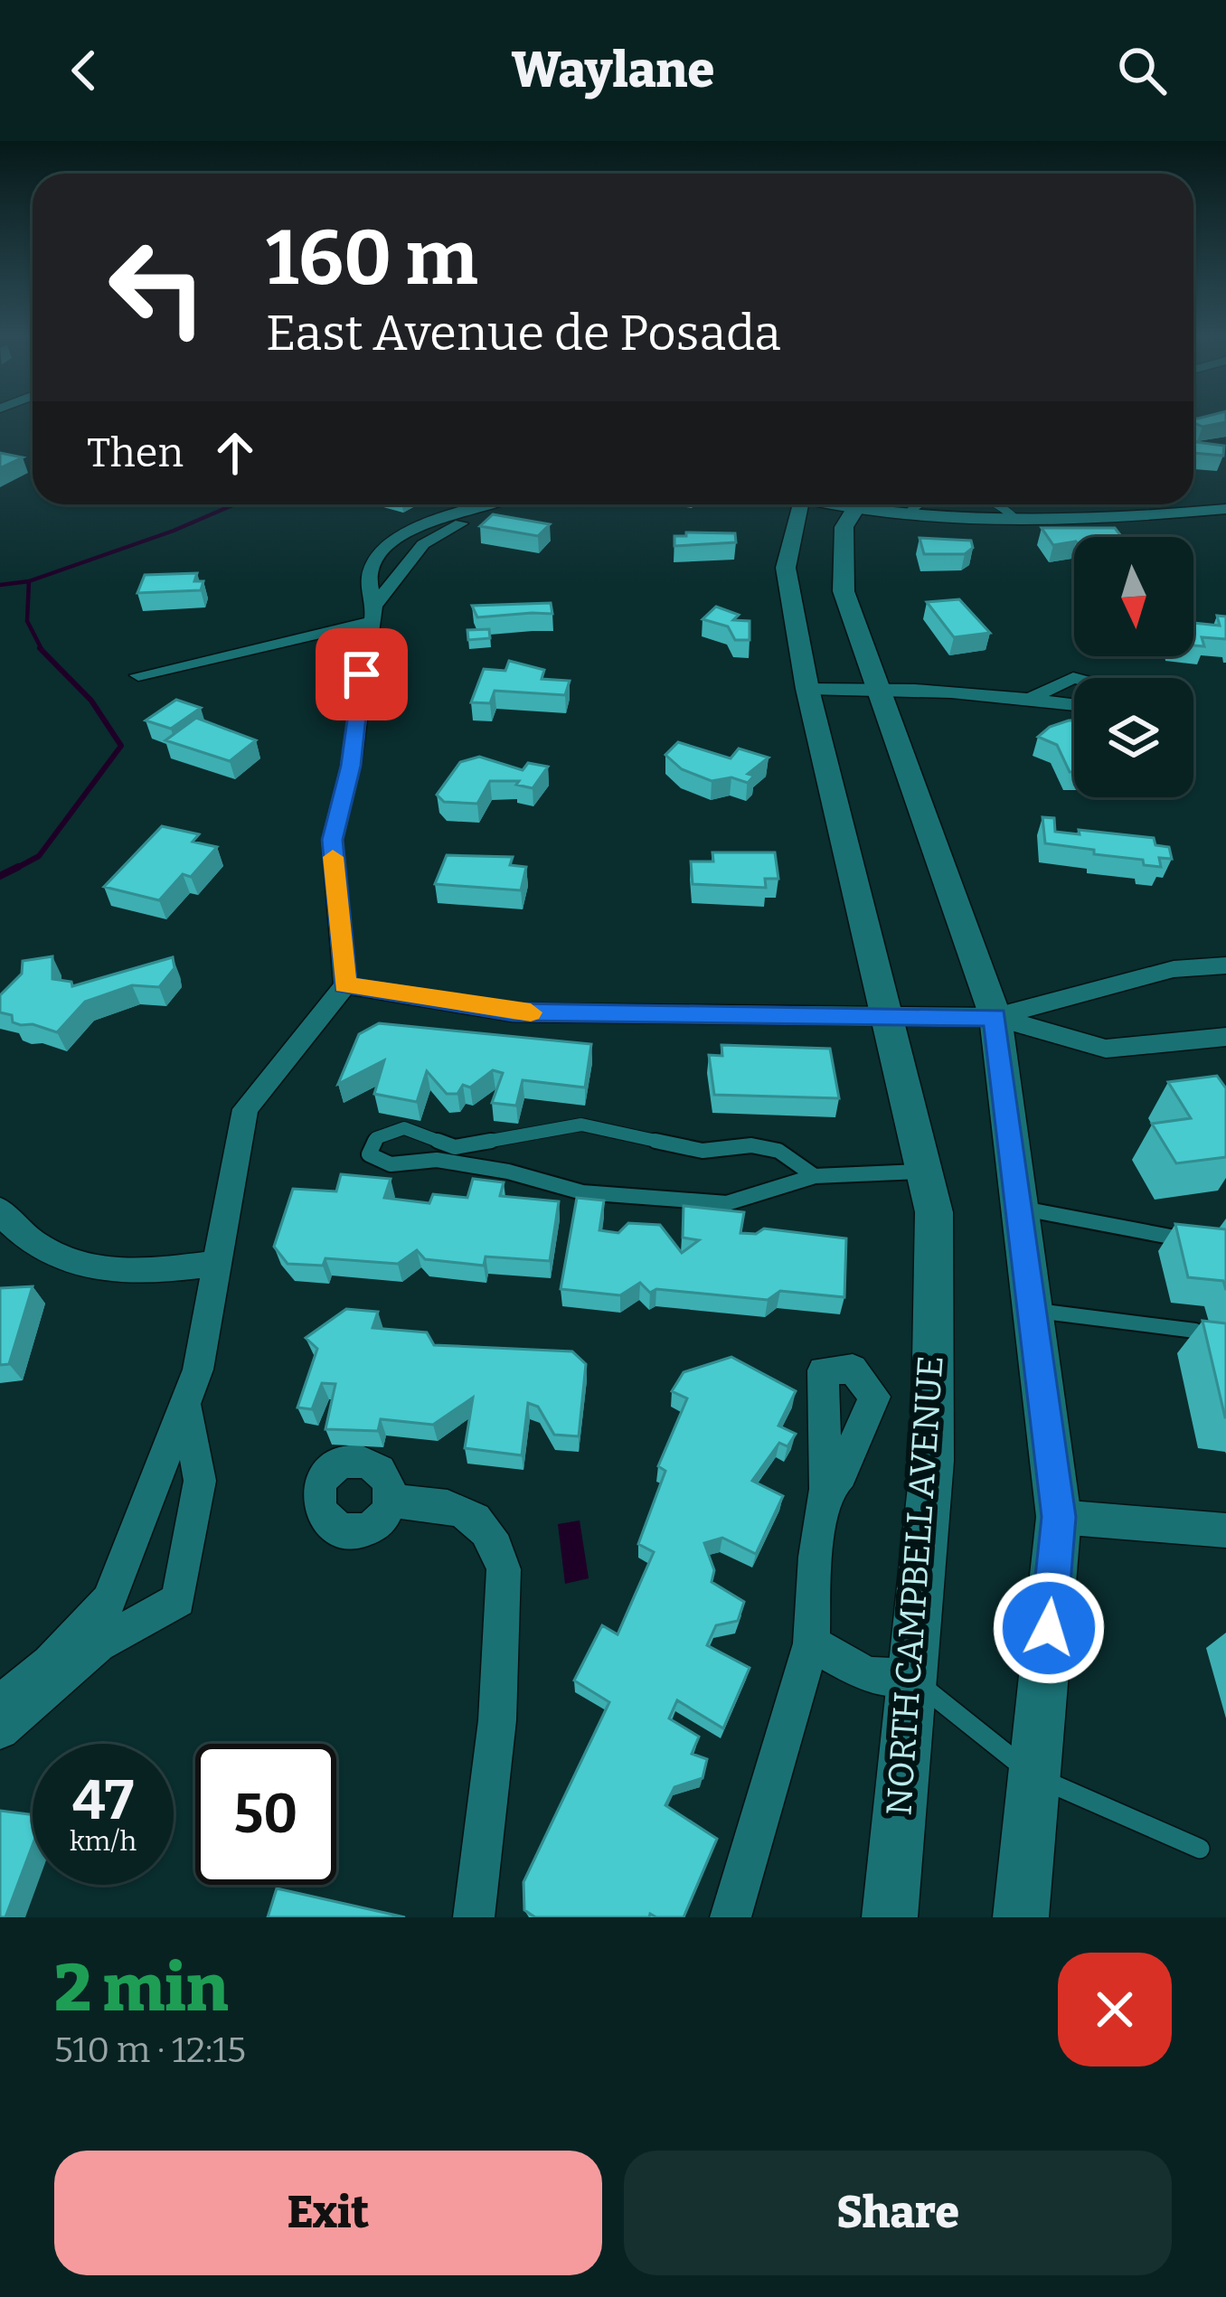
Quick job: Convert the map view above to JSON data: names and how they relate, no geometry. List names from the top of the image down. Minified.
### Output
{"streets":{"main road":["NORTH CAMPBELL AVENUE"]},"north":"bottom","page":{"header":"Waylane","turn":["160 m","East Avenue de Posada"],"then":"Then","speed":"47 km/h","limit":"50","heading":["2 min","510 m · 12:15"],"buttons":["Exit","Share"]}}
